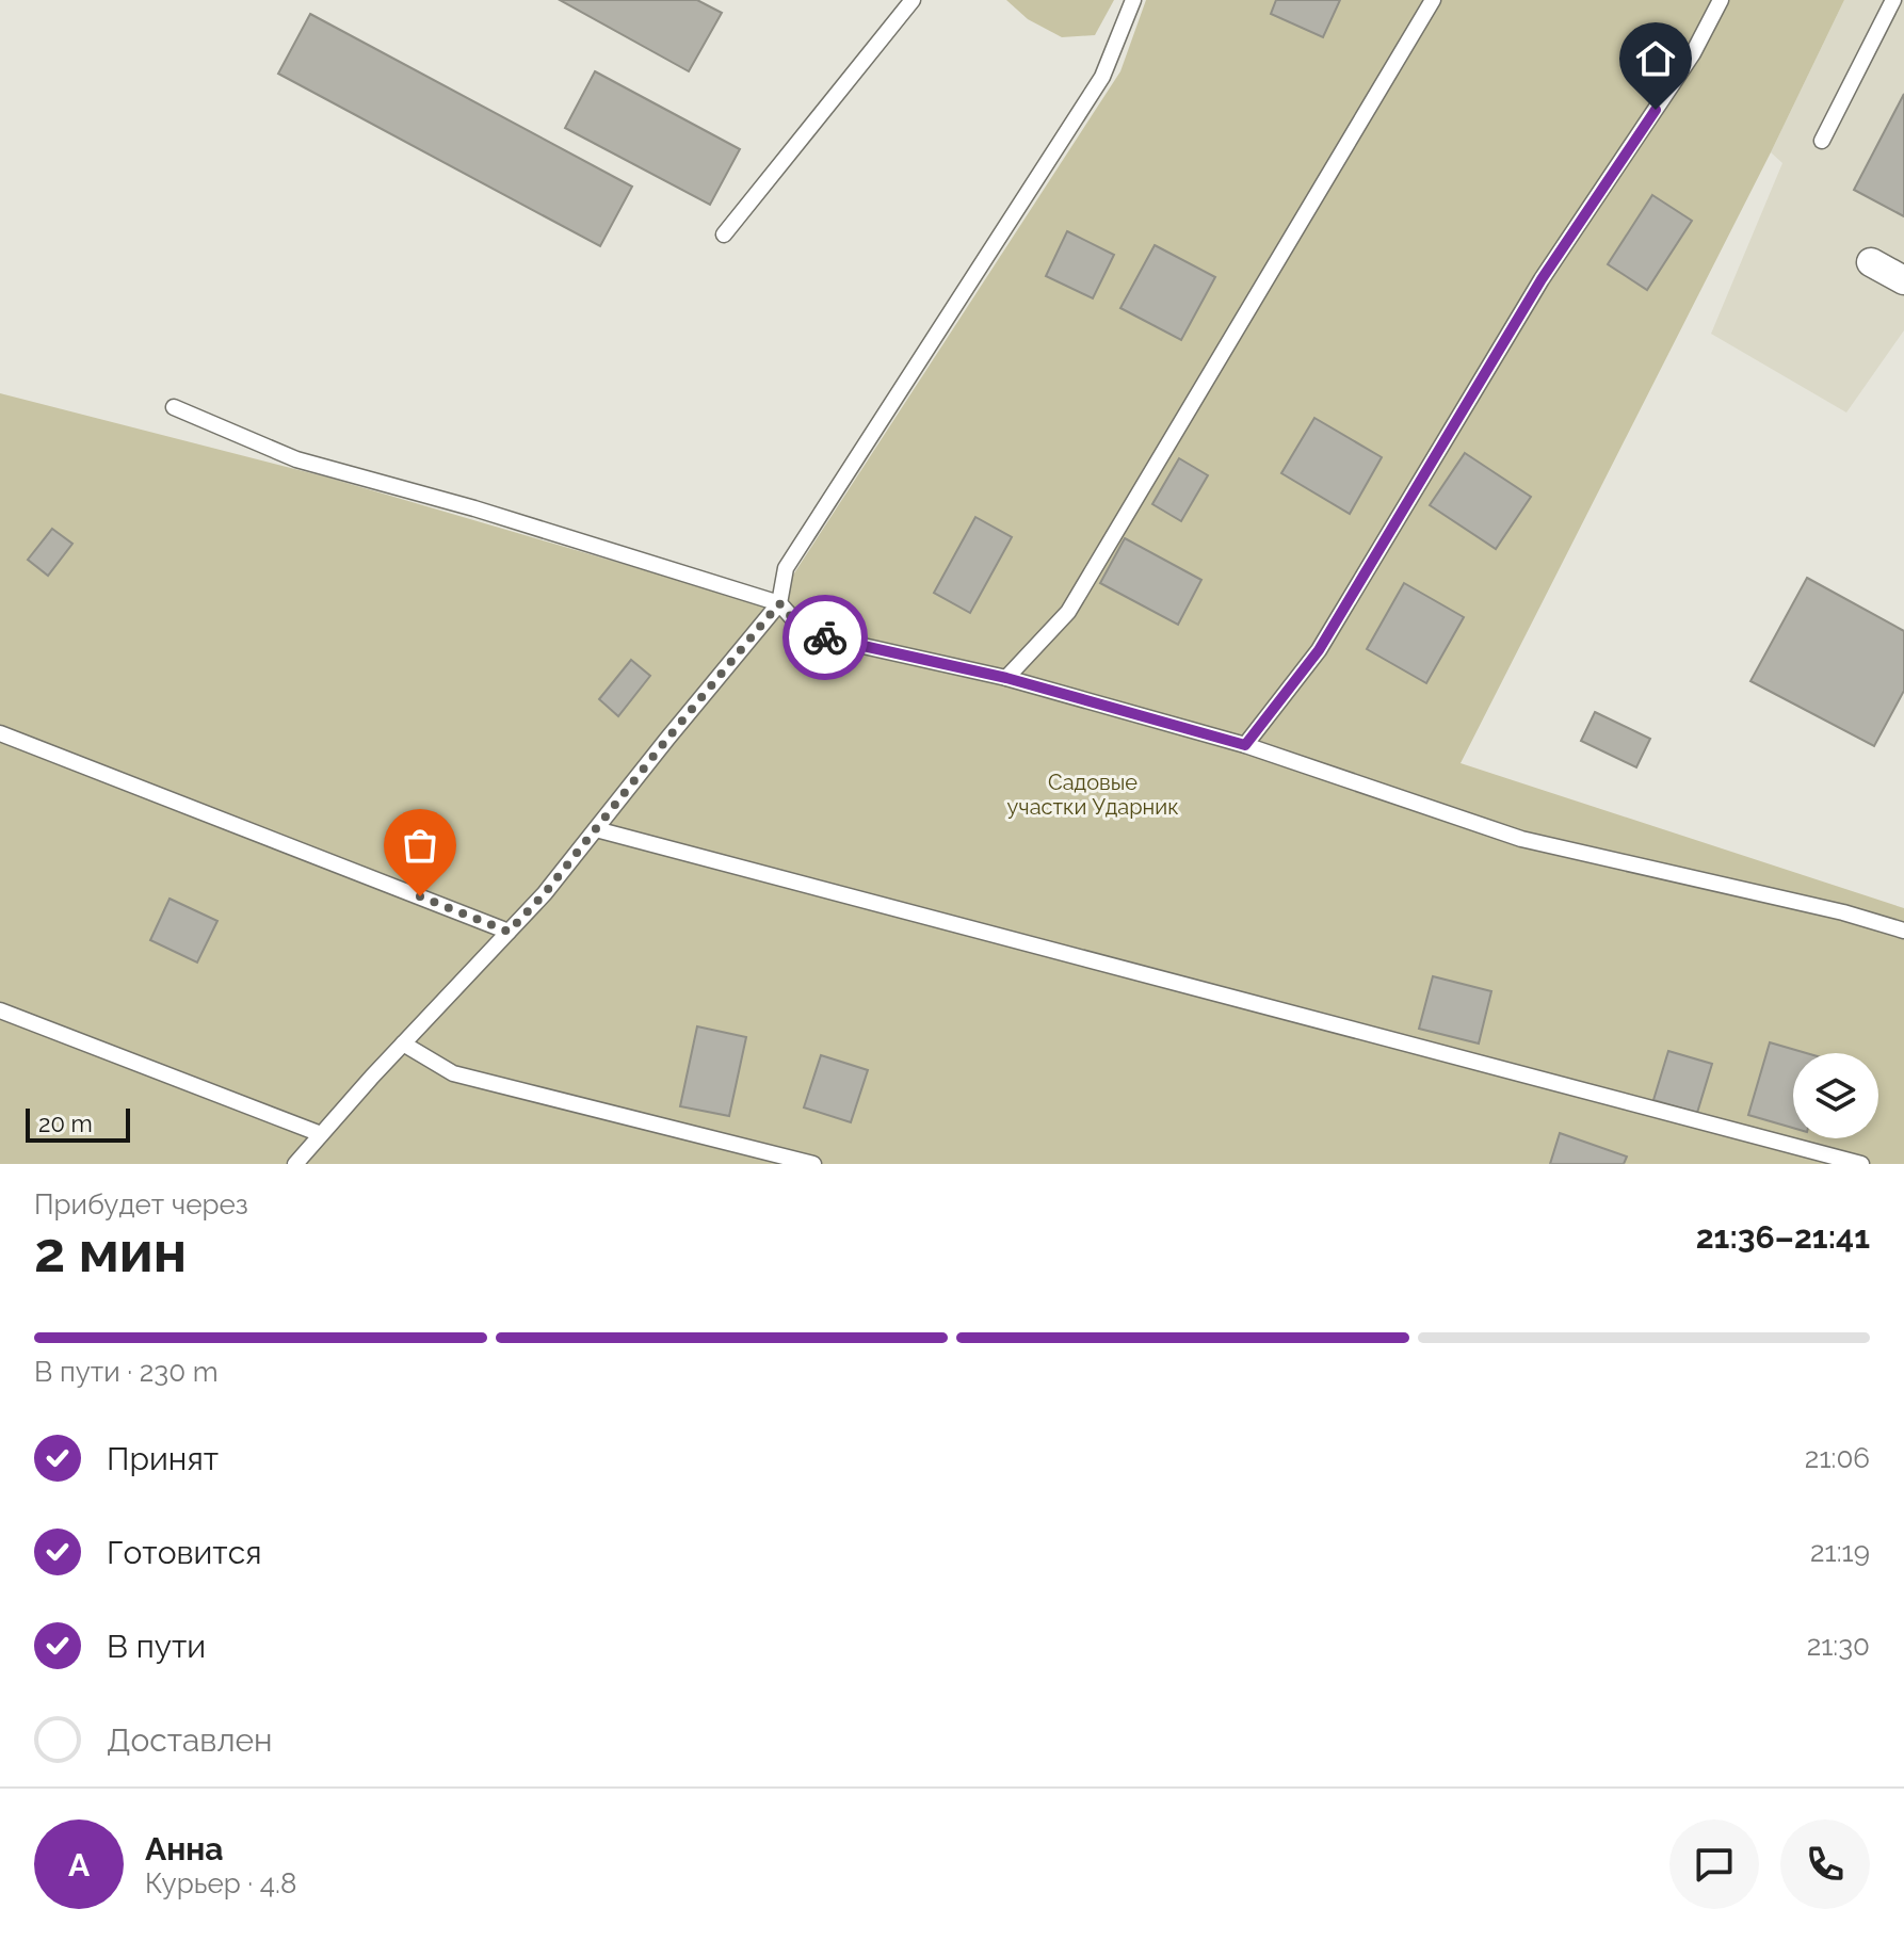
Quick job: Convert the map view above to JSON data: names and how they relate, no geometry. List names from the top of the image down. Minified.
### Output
{"parks":["Садовые участки Ударник"],"scale_bar":"20 m","page":{"scale":"20 m","heading":["2 мин","Прибудет через","21:36–21:41"],"panel":["Анна","Курьер · 4.8"],"bar":"В пути · 230 m","list":[["Принят","21:06"],["Готовится","21:19"],["В пути","21:30"],"Доставлен"],"round":"А"}}
